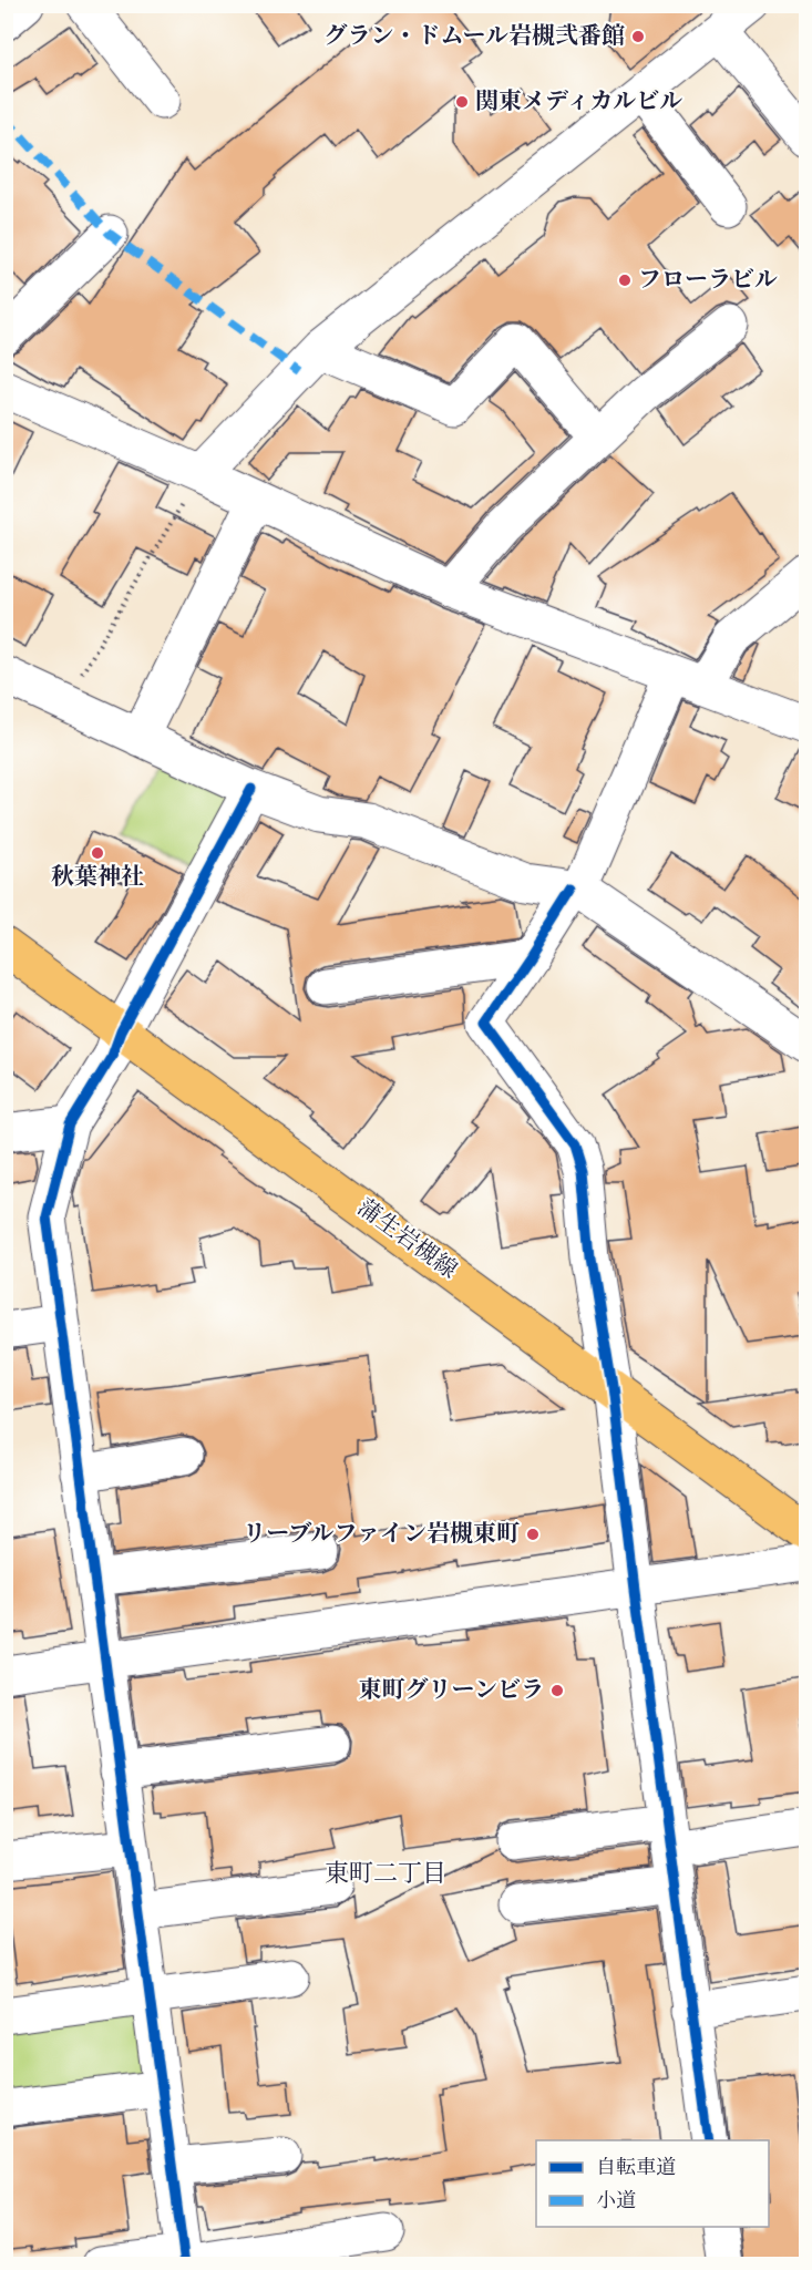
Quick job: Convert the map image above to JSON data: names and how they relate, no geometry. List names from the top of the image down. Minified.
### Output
{"streets":{"main road":["蒲生岩槻線"]},"districts":["東町二丁目"],"places":["グラン・ドムール岩槻弐番館","関東メディカルビル","フローラビル","秋葉神社","リーブルファイン岩槻東町","東町グリーンビラ"],"legend":["自転車道","小道"]}
